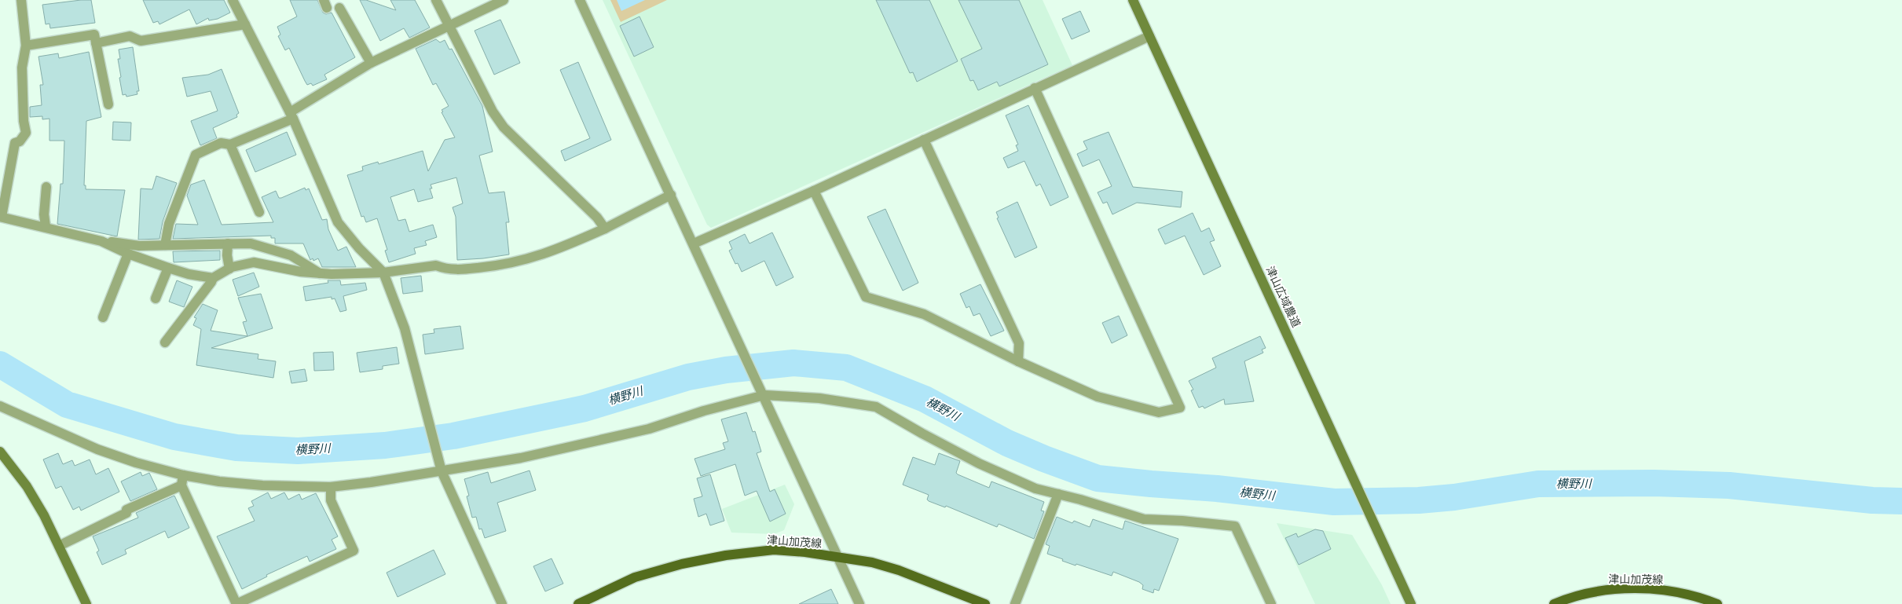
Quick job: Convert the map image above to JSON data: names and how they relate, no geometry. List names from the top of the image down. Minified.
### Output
{"streets":{"main road":["津山加茂線"],"street":["津山広域農道"]},"water":["横野川"]}
